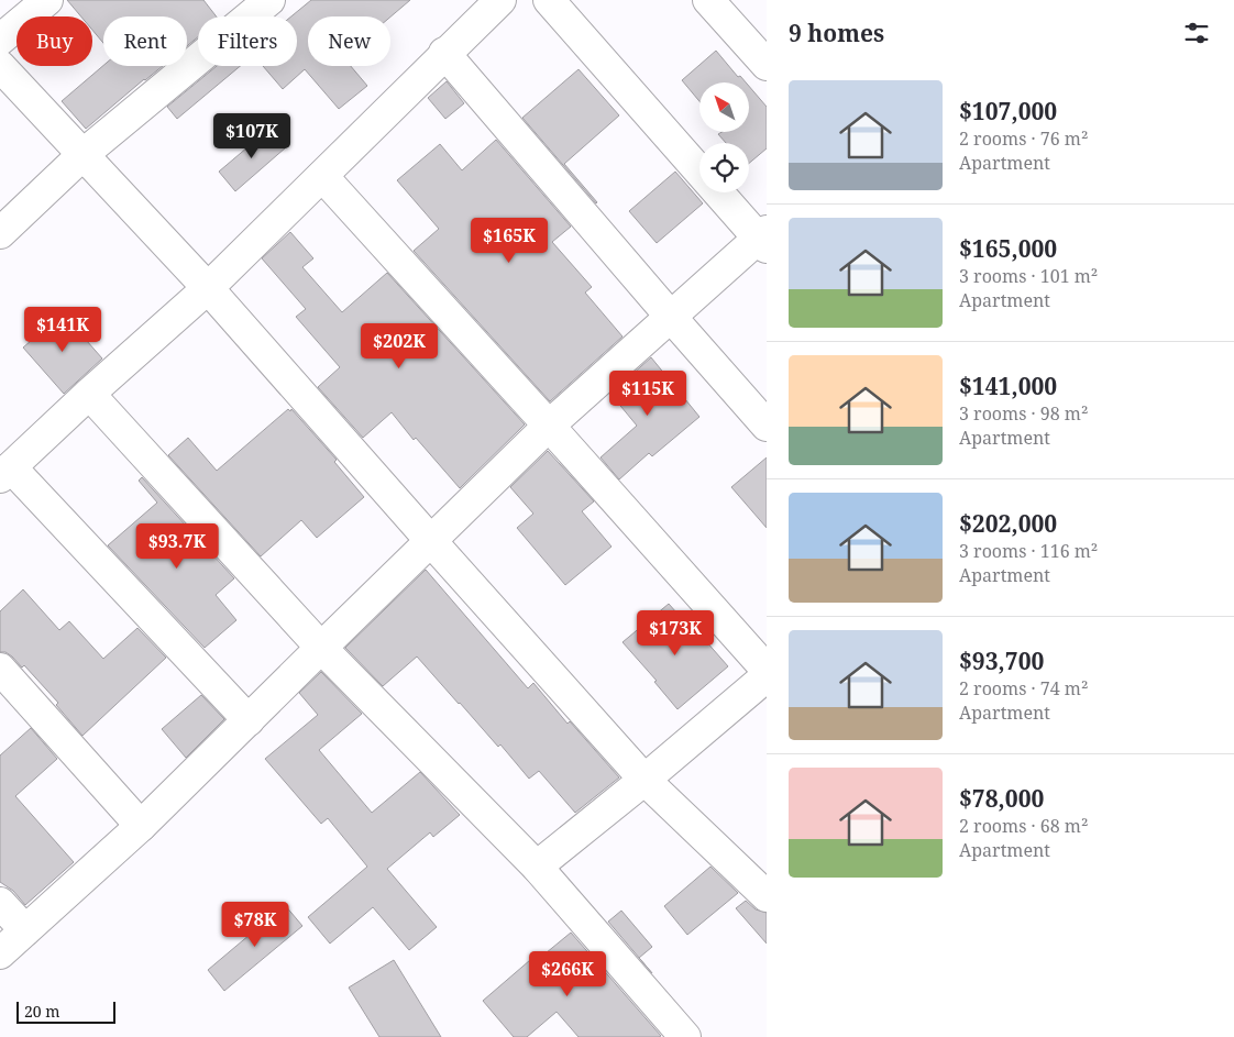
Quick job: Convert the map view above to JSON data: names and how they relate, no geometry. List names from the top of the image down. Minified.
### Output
{"scale_bar":"20 m","north":"top left","page":{"heading":"9 homes","chip":["Buy","Rent","Filters","New"],"list":[{"name":"$107,000","note":"2 rooms · 76 m² · Apartment"},{"name":"$165,000","note":"3 rooms · 101 m² · Apartment"},{"name":"$141,000","note":"3 rooms · 98 m² · Apartment"},{"name":"$202,000","note":"3 rooms · 116 m² · Apartment"},{"name":"$93,700","note":"2 rooms · 74 m² · Apartment"},{"name":"$78,000","note":"2 rooms · 68 m² · Apartment"}],"price":["$107K","$165K","$141K","$202K","$115K","$93.7K","$173K","$78K","$266K"],"scale":"20 m"}}
